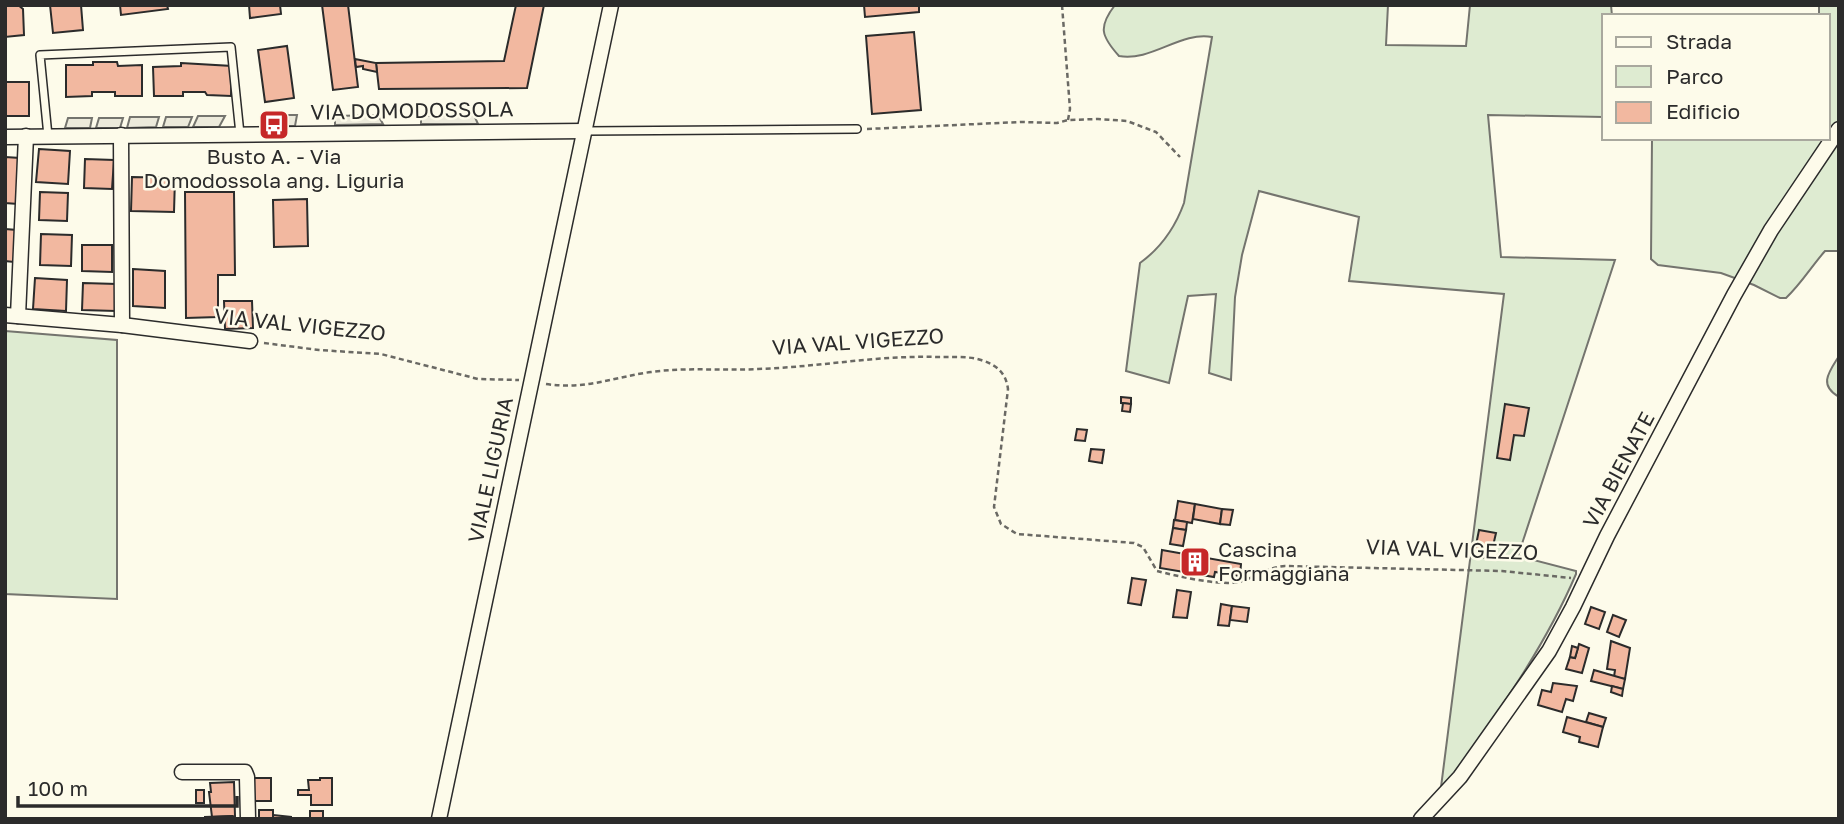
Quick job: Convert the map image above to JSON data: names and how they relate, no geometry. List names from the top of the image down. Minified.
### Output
{"streets":{"street":["VIA DOMODOSSOLA","VIA VAL VIGEZZO","VIALE LIGURIA","VIA BIENATE"]},"crossings":[["VIA DOMODOSSOLA","VIALE LIGURIA"],["VIA VAL VIGEZZO","VIALE LIGURIA"],["VIA VAL VIGEZZO","VIA BIENATE"]],"places":{"bus stop":["Busto A. - Via Domodossola ang. Liguria"],"building":["Cascina Formaggiana"]},"legend":["Strada","Parco","Edificio"],"scale_bar":"100 m"}
